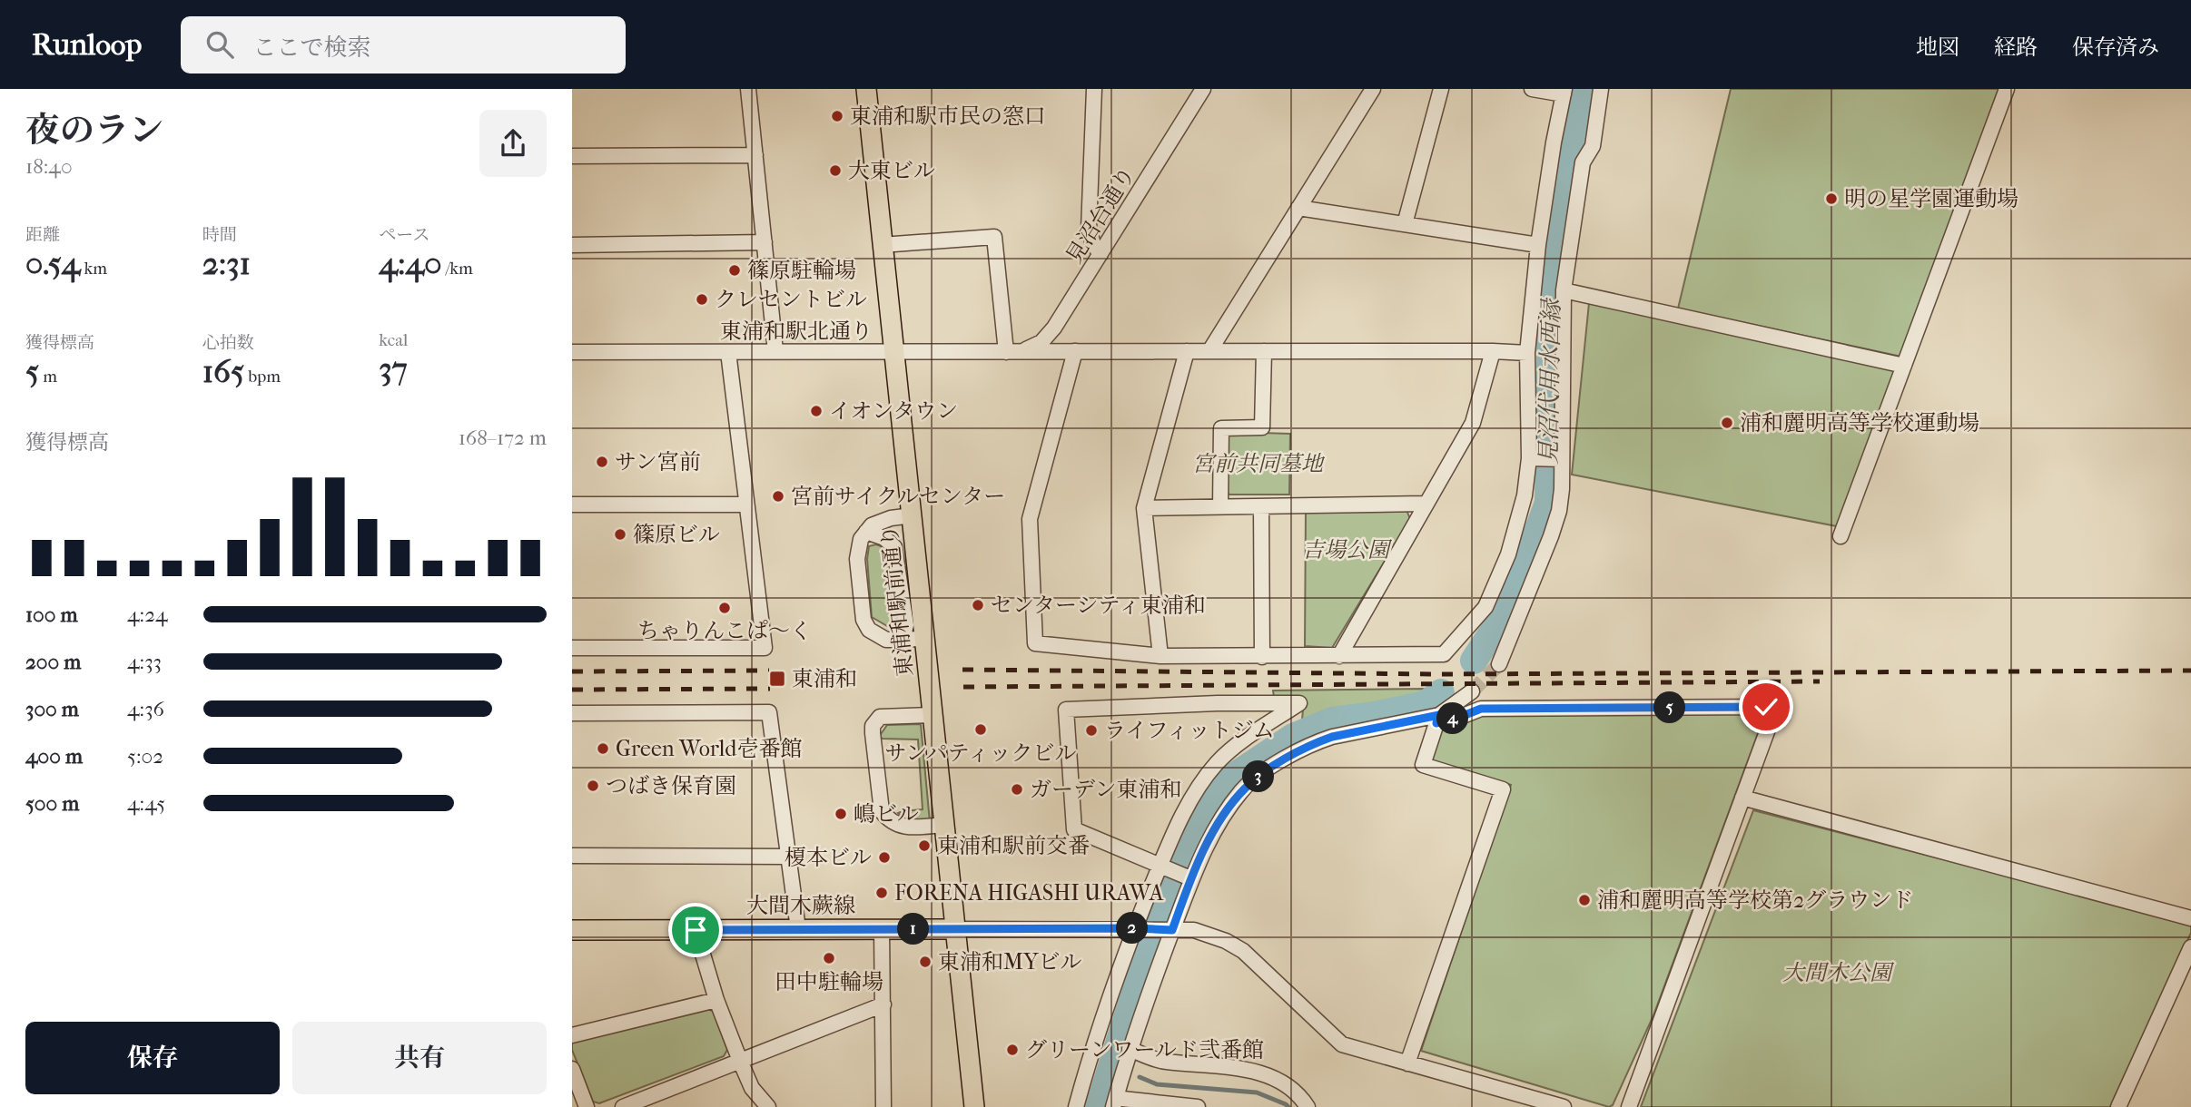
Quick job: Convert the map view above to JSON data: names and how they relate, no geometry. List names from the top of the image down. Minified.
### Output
{"streets":{"main road":["東浦和駅前通り","大間木蕨線"],"street":["見沼台通り","東浦和駅北通り"]},"crossings":[["見沼台通り","東浦和駅北通り"],["東浦和駅北通り","東浦和駅前通り"],["東浦和駅前通り","大間木蕨線"]],"water":["見沼代用水西縁"],"parks":["宮前共同墓地","吉場公園","大間木公園"],"places":{"other":["東浦和駅市民の窓口","大東ビル","明の星学園運動場","篠原駐輪場","クレセントビル","イオンタウン","浦和麗明高等学校運動場","サン宮前","宮前サイクルセンター","篠原ビル","センターシティ東浦和","ちゃりんこぱ～く","サンパティックビル","ライフィットジム","Green World壱番館","つばき保育園","ガーデン東浦和","嶋ビル","東浦和駅前交番","榎本ビル","FORENA HIGASHI URAWA","浦和麗明高等学校第2グラウンド","田中駐輪場","東浦和MYビル","グリーンワールド弐番館"],"transit":["東浦和"]},"page":{"header":"Runloop","search":"ここで検索","nav":["地図","経路","保存済み"],"heading":["夜のラン","18:40"],"stats":[["距離","0.54 km"],["時間","2:31"],["ペース","4:40 /km"],["獲得標高","5 m"],["心拍数","165 bpm"],["kcal","37"]],"chart":["獲得標高","168–172 m"],"list":[{"name":"100 m","note":"4:24"},{"name":"200 m","note":"4:33"},{"name":"300 m","note":"4:36"},{"name":"400 m","note":"5:02"},{"name":"500 m","note":"4:45"}],"pins":["5","4","3","2","1"],"buttons":["保存","共有"]}}
